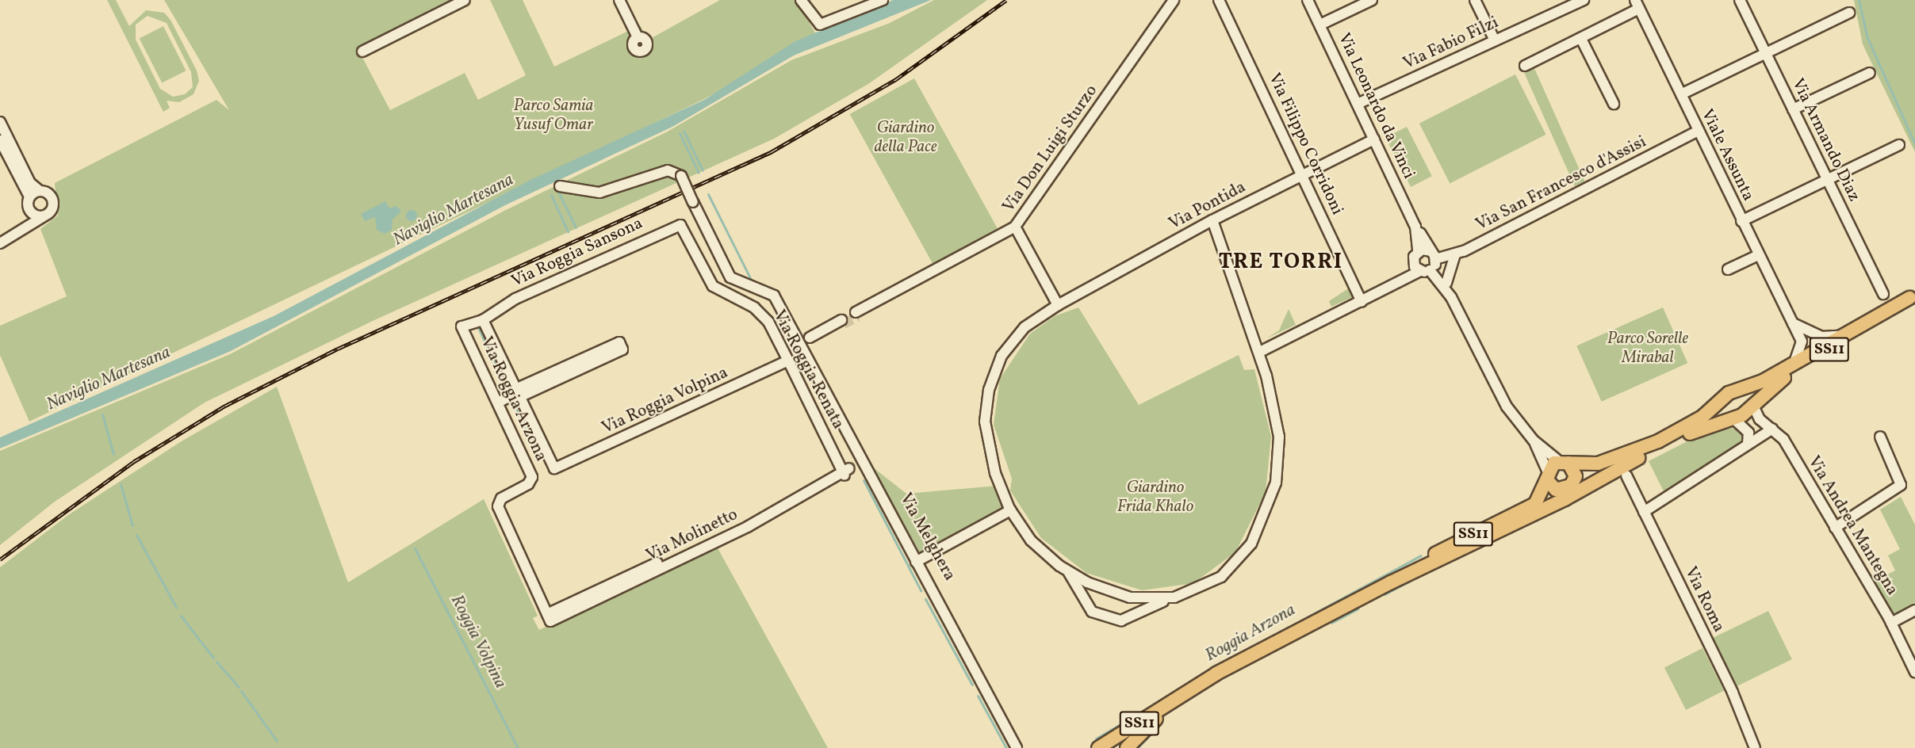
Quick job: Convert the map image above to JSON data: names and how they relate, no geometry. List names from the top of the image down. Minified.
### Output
{"streets":{"main road":["SS11"],"street":["Via Fabio Filzi","Via Leonardo da Vinci","Via Armando Diaz","Via Filippo Corridoni","Via Don Luigi Sturzo","Viale Assunta","Via San Francesco d'Assisi","Via Pontida","Via Roggia Sansona","Via Roggia Renata","Via Roggia Arzona","Via Roggia Volpina","Via Andrea Mantegna","Via Molinetto","Via Melghera","Via Roma"]},"crossings":[["Via Fabio Filzi","Via Leonardo da Vinci"],["Via Leonardo da Vinci","Via San Francesco d'Assisi"],["Via Leonardo da Vinci","Via Pontida"],["Via Leonardo da Vinci","SS11"],["Via Filippo Corridoni","Via Pontida"],["Viale Assunta","Via San Francesco d'Assisi"],["Viale Assunta","SS11"],["Via Roggia Sansona","Via Roggia Renata"],["Via Roggia Sansona","Via Roggia Arzona"],["SS11","Via Andrea Mantegna"],["Via Roggia Renata","Via Roggia Volpina"],["Via Roggia Renata","Via Molinetto"],["Via Roggia Arzona","Via Roggia Volpina"],["Via Roggia Arzona","Via Molinetto"],["Via Molinetto","Via Melghera"]],"districts":["TRE TORRI"],"water":["Naviglio Martesana","Roggia Arzona","Roggia Volpina"],"parks":["Parco Samia Yusuf Omar","Giardino della Pace","Parco Sorelle Mirabal","Giardino Frida Khalo"]}
